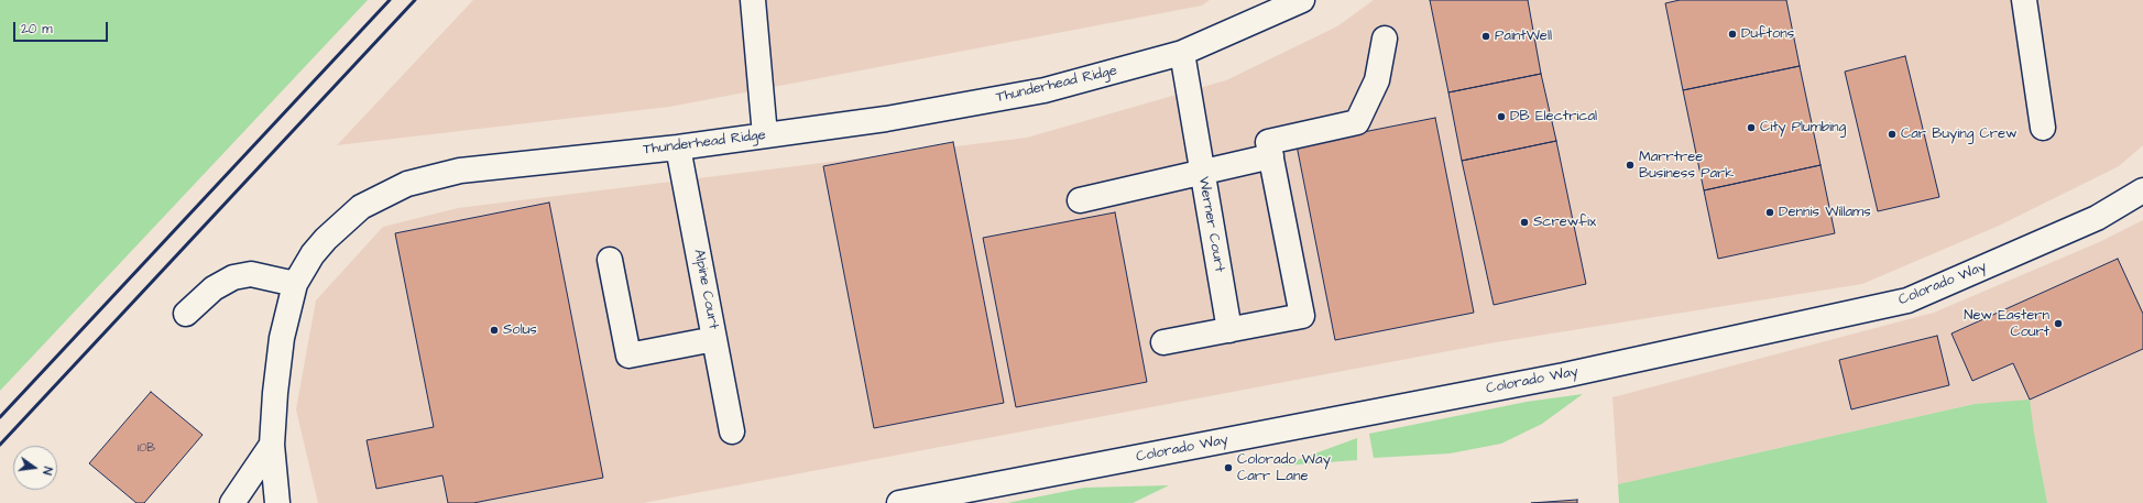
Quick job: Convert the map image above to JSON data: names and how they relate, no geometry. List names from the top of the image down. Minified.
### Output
{"streets":{"street":["Thunderhead Ridge","Werner Court","Colorado Way","Alpine Court"]},"crossings":[["Thunderhead Ridge","Werner Court"],["Thunderhead Ridge","Alpine Court"]],"places":["Duftons","PaintWell","DB Electrical","City Plumbing","Car Buying Crew","Marrtree Business Park","Dennis Willams","Screwfix","New Eastern Court","Solus","Colorado Way Carr Lane"],"house_numbers":["10B"],"scale_bar":"20 m","north":"right"}
